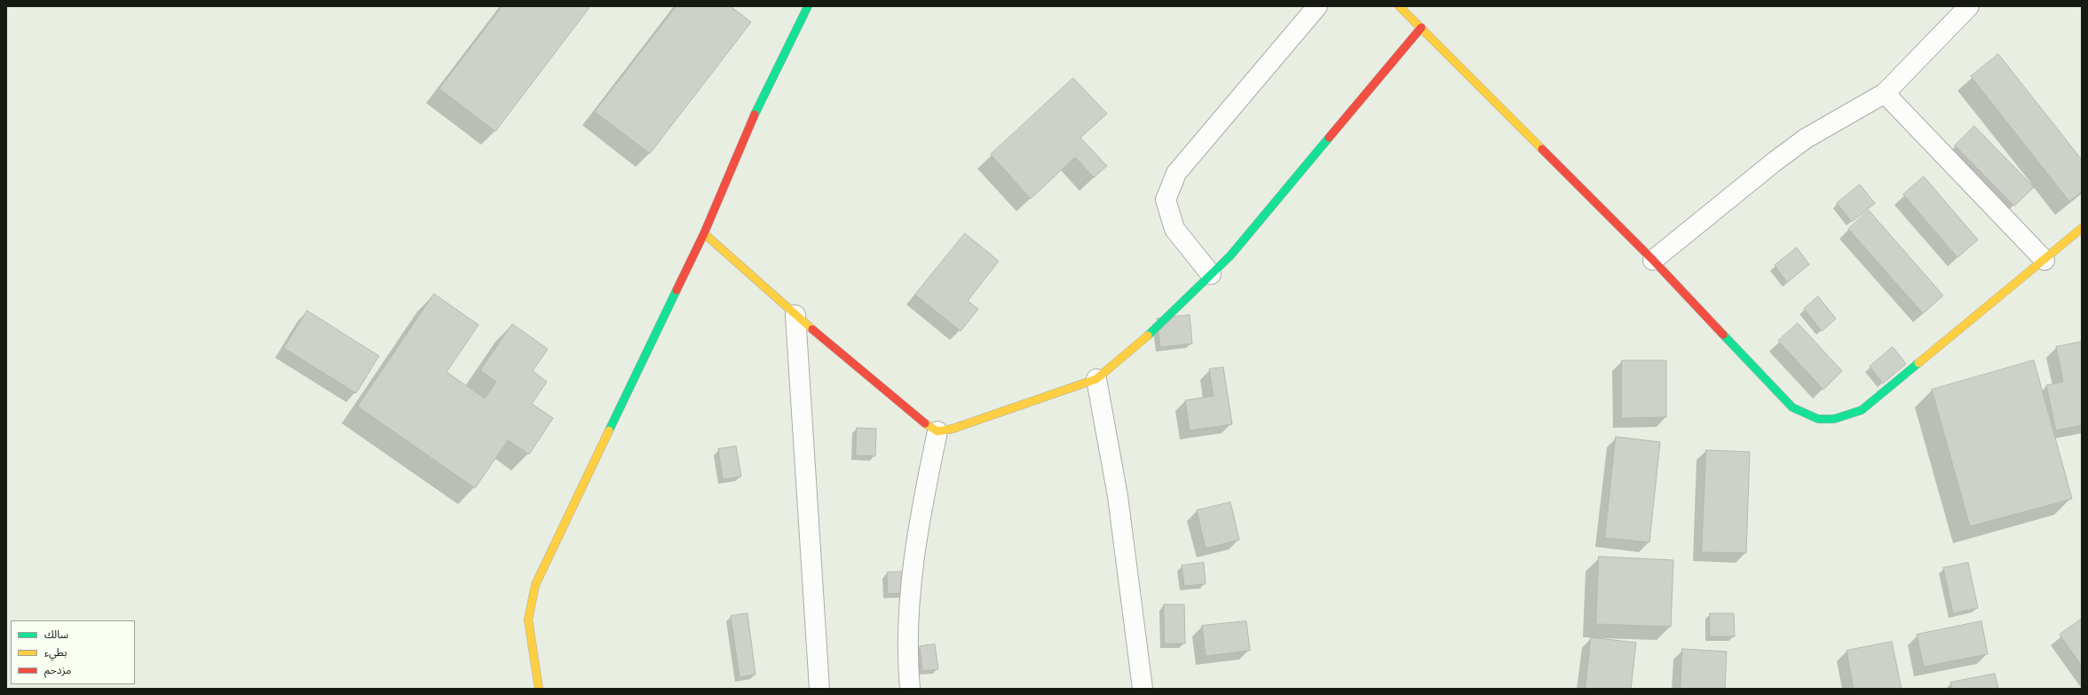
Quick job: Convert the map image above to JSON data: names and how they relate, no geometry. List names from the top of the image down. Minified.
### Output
{"legend":["سالك","بطيء","مزدحم"]}
